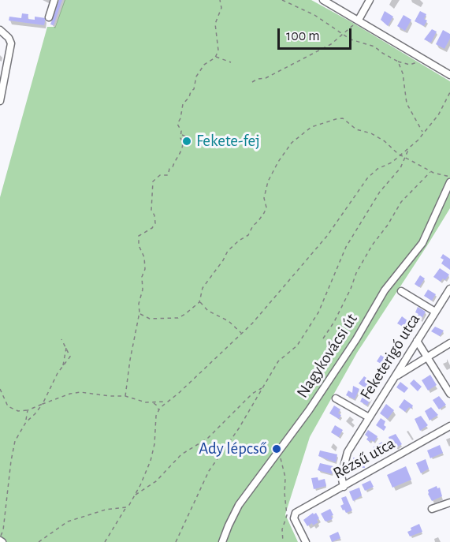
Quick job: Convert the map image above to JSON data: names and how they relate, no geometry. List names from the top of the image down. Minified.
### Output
{"streets":{"street":["Nagykovácsi út","Feketerigó utca","Rézsű utca"]},"crossings":[["Feketerigó utca","Rézsű utca"]],"places":["Fekete-fej","Ady lépcső"],"scale_bar":"100 m"}
